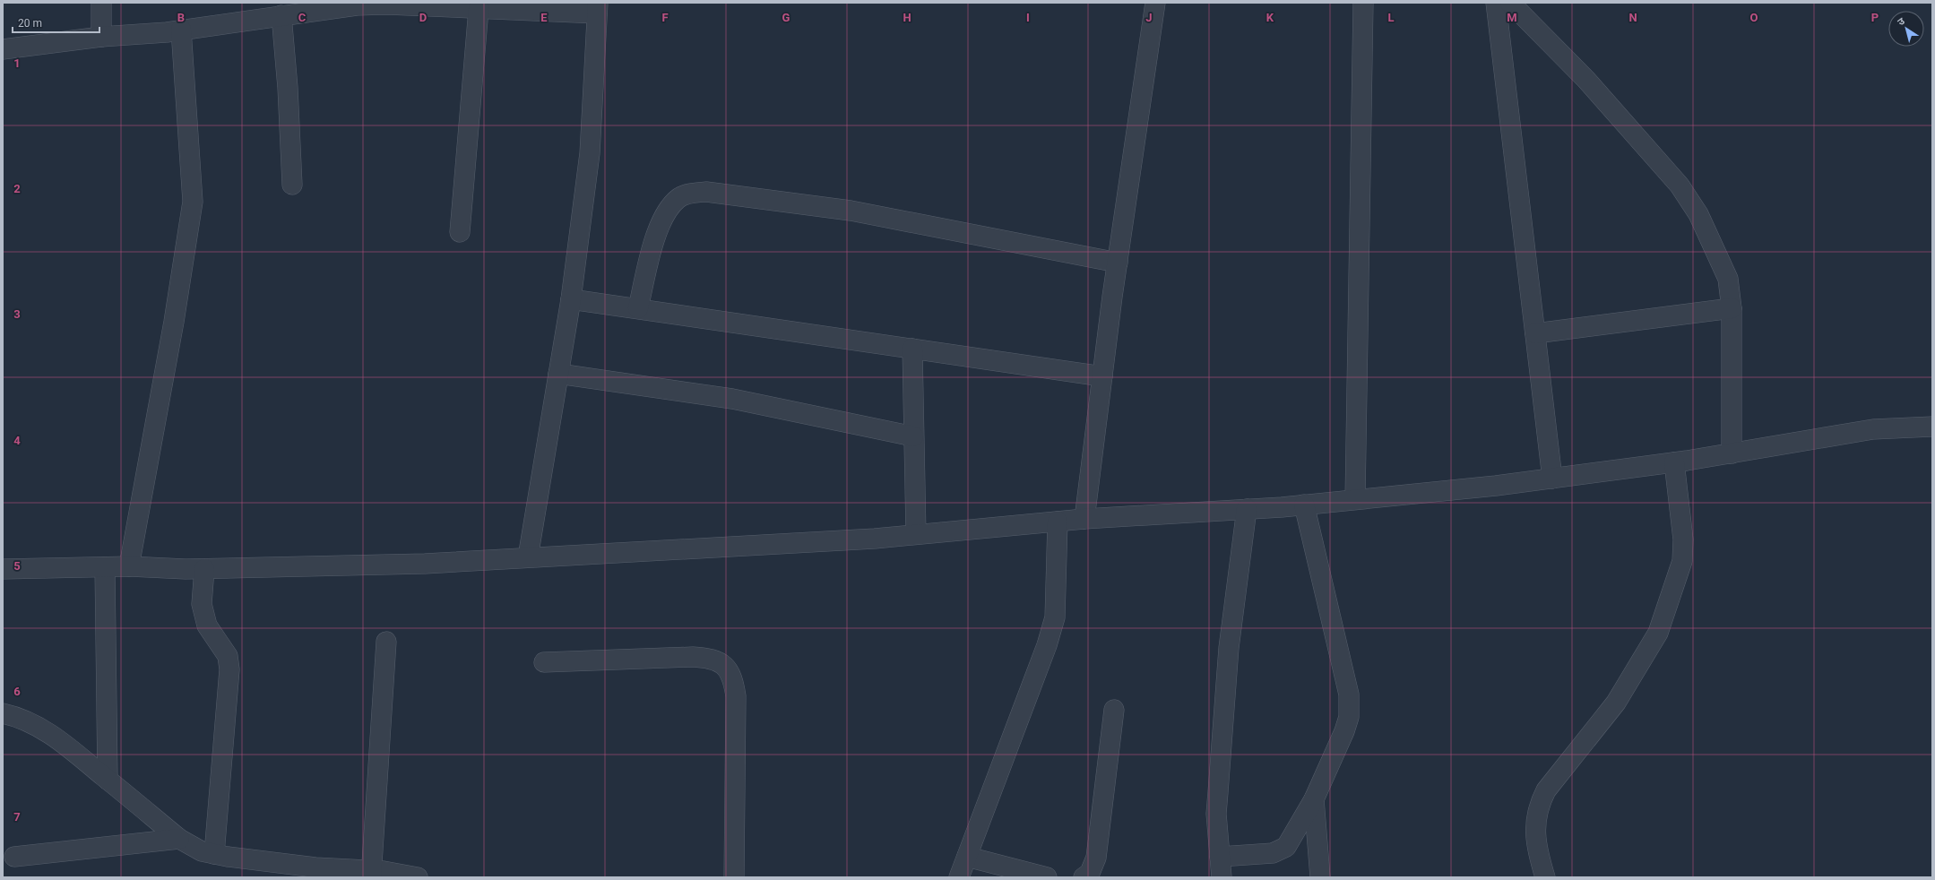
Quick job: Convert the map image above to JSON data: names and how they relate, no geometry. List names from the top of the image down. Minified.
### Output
{"scale_bar":"20 m","north":"top left","grid":{"columns":["B","C","D","E","F","G","H","I","J","K","L","M","N","O","P"],"rows":["1","2","3","4","5","6","7"]}}
